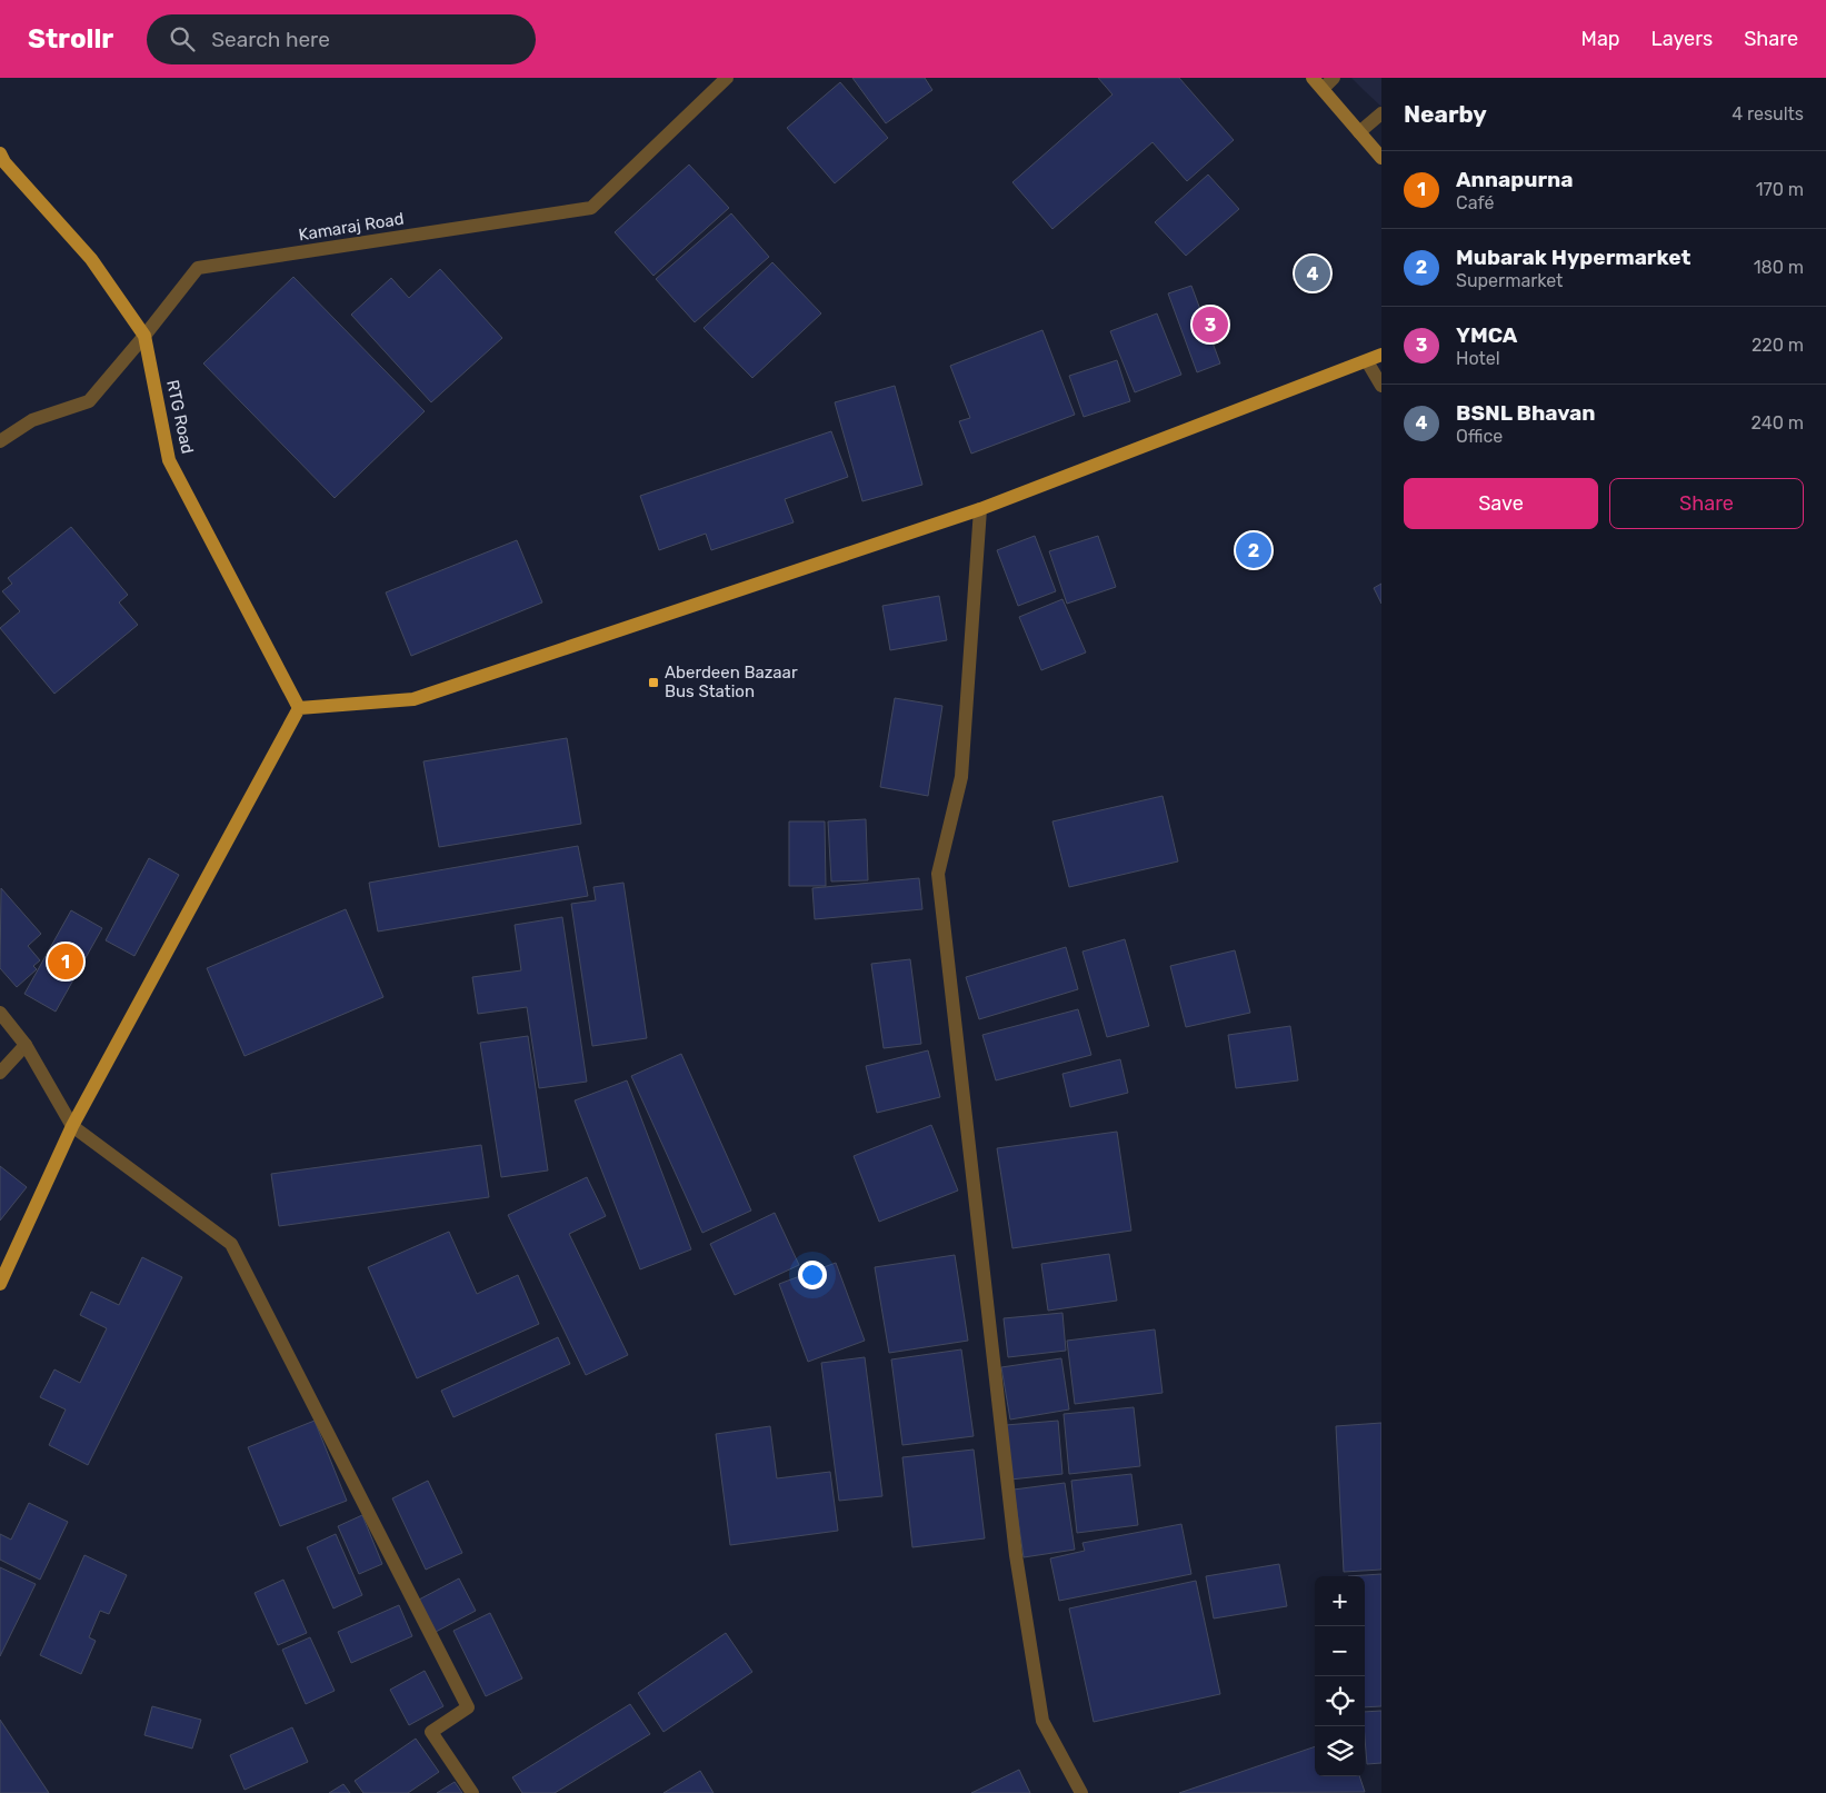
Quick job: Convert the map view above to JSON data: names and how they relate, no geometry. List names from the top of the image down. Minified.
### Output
{"streets":{"main road":["RTG Road"],"street":["Kamaraj Road"]},"crossings":[["Kamaraj Road","RTG Road"]],"places":{"transit":["Aberdeen Bazaar Bus Station"]},"page":{"header":"Strollr","search":"Search here","nav":["Map","Layers","Share"],"heading":["Nearby","4 results"],"list":[{"mark":"1","name":"Annapurna","note":"Café","value":"170 m"},{"mark":"2","name":"Mubarak Hypermarket","note":"Supermarket","value":"180 m"},{"mark":"3","name":"YMCA","note":"Hotel","value":"220 m"},{"mark":"4","name":"BSNL Bhavan","note":"Office","value":"240 m"}],"pins":["4","3","2","1"],"buttons":["Save","Share"],"map_buttons":["+","−"]}}
